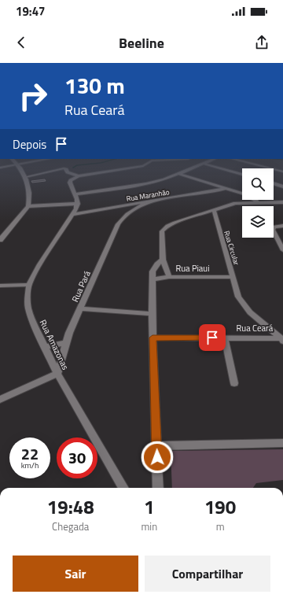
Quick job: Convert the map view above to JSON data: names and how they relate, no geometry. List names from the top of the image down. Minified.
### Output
{"streets":{"street":["Rua Maranhão","Rua Circular","Rua Piaui","Rua Pará","Rua Ceará","Rua Amazonas"]},"crossings":[["Rua Maranhão","Rua Pará"],["Rua Maranhão","Rua Amazonas"],["Rua Circular","Rua Piaui"],["Rua Circular","Rua Ceará"],["Rua Pará","Rua Amazonas"]],"page":{"status":"19:47","header":"Beeline","turn":["130 m","Rua Ceará"],"then":"Depois","speed":"22 km/h","limit":"30","eta":["19:48","Chegada","1","min","190","m"],"buttons":["Sair","Compartilhar"]}}
